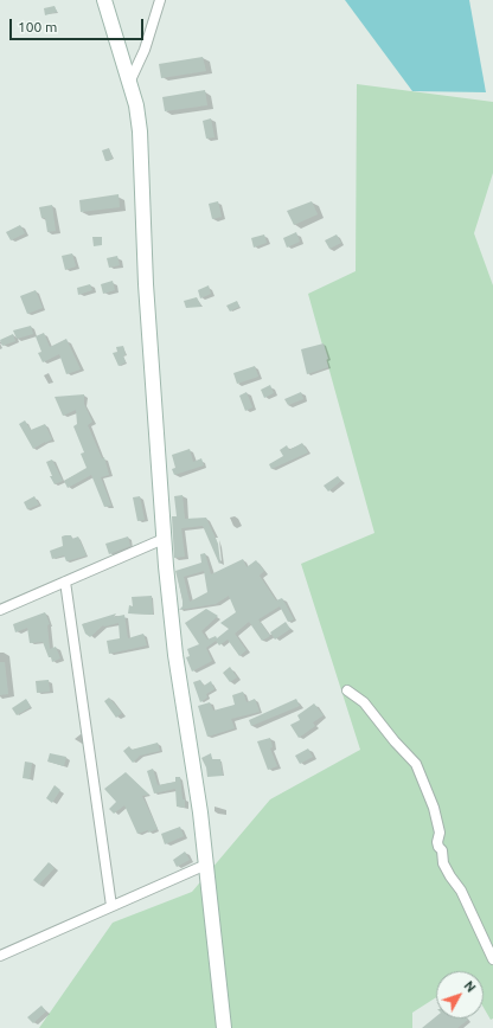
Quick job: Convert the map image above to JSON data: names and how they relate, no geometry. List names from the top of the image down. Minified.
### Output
{"scale_bar":"100 m","north":"top right"}
